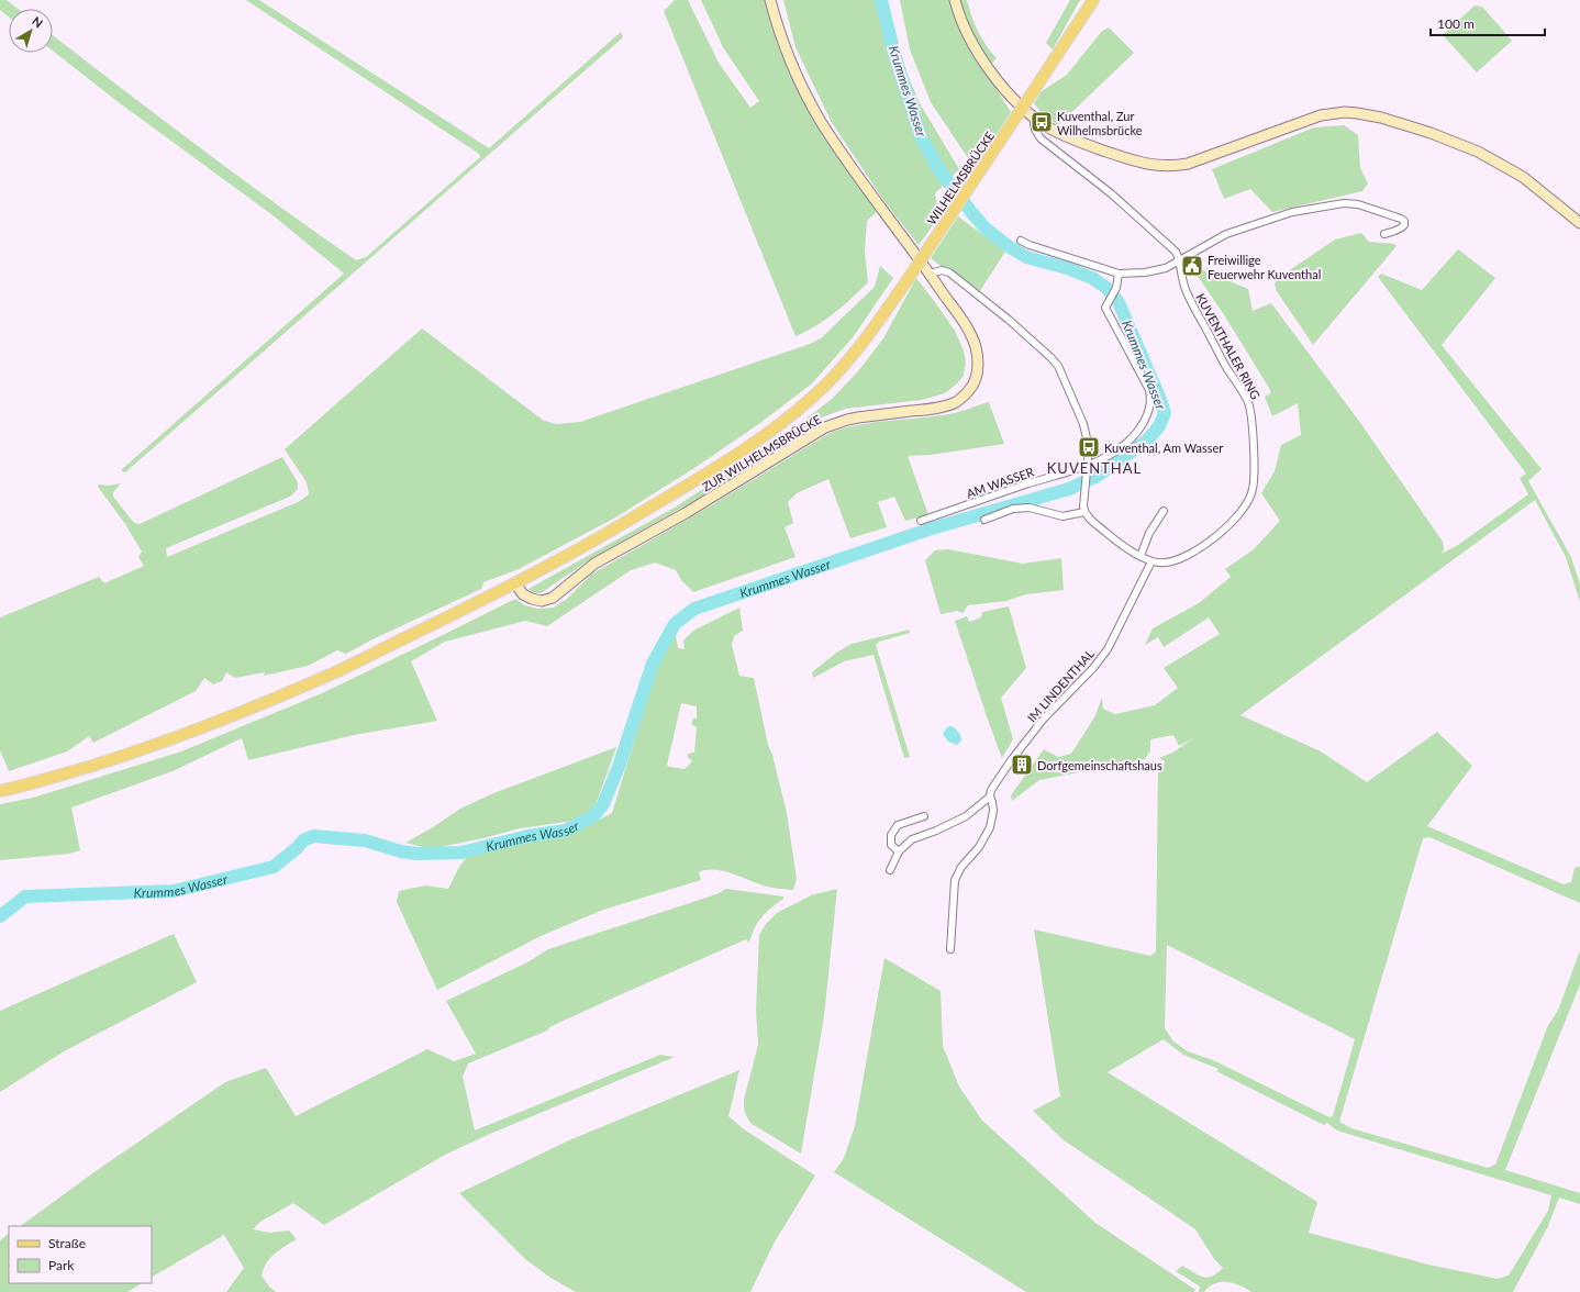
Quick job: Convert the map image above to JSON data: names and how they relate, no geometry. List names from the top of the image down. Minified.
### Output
{"streets":{"street":["WILHELMSBRÜCKE","KUVENTHALER RING","ZUR WILHELMSBRÜCKE","AM WASSER","IM LINDENTHAL"]},"crossings":[["WILHELMSBRÜCKE","ZUR WILHELMSBRÜCKE"],["KUVENTHALER RING","IM LINDENTHAL"]],"districts":["KUVENTHAL"],"water":["Krummes Wasser"],"places":{"bus stop":["Kuventhal, Zur Wilhelmsbrücke","Kuventhal, Am Wasser"],"public building":["Freiwillige Feuerwehr Kuventhal"],"building":["Dorfgemeinschaftshaus"]},"legend":["Straße","Park"],"scale_bar":"100 m","north":"top right"}
